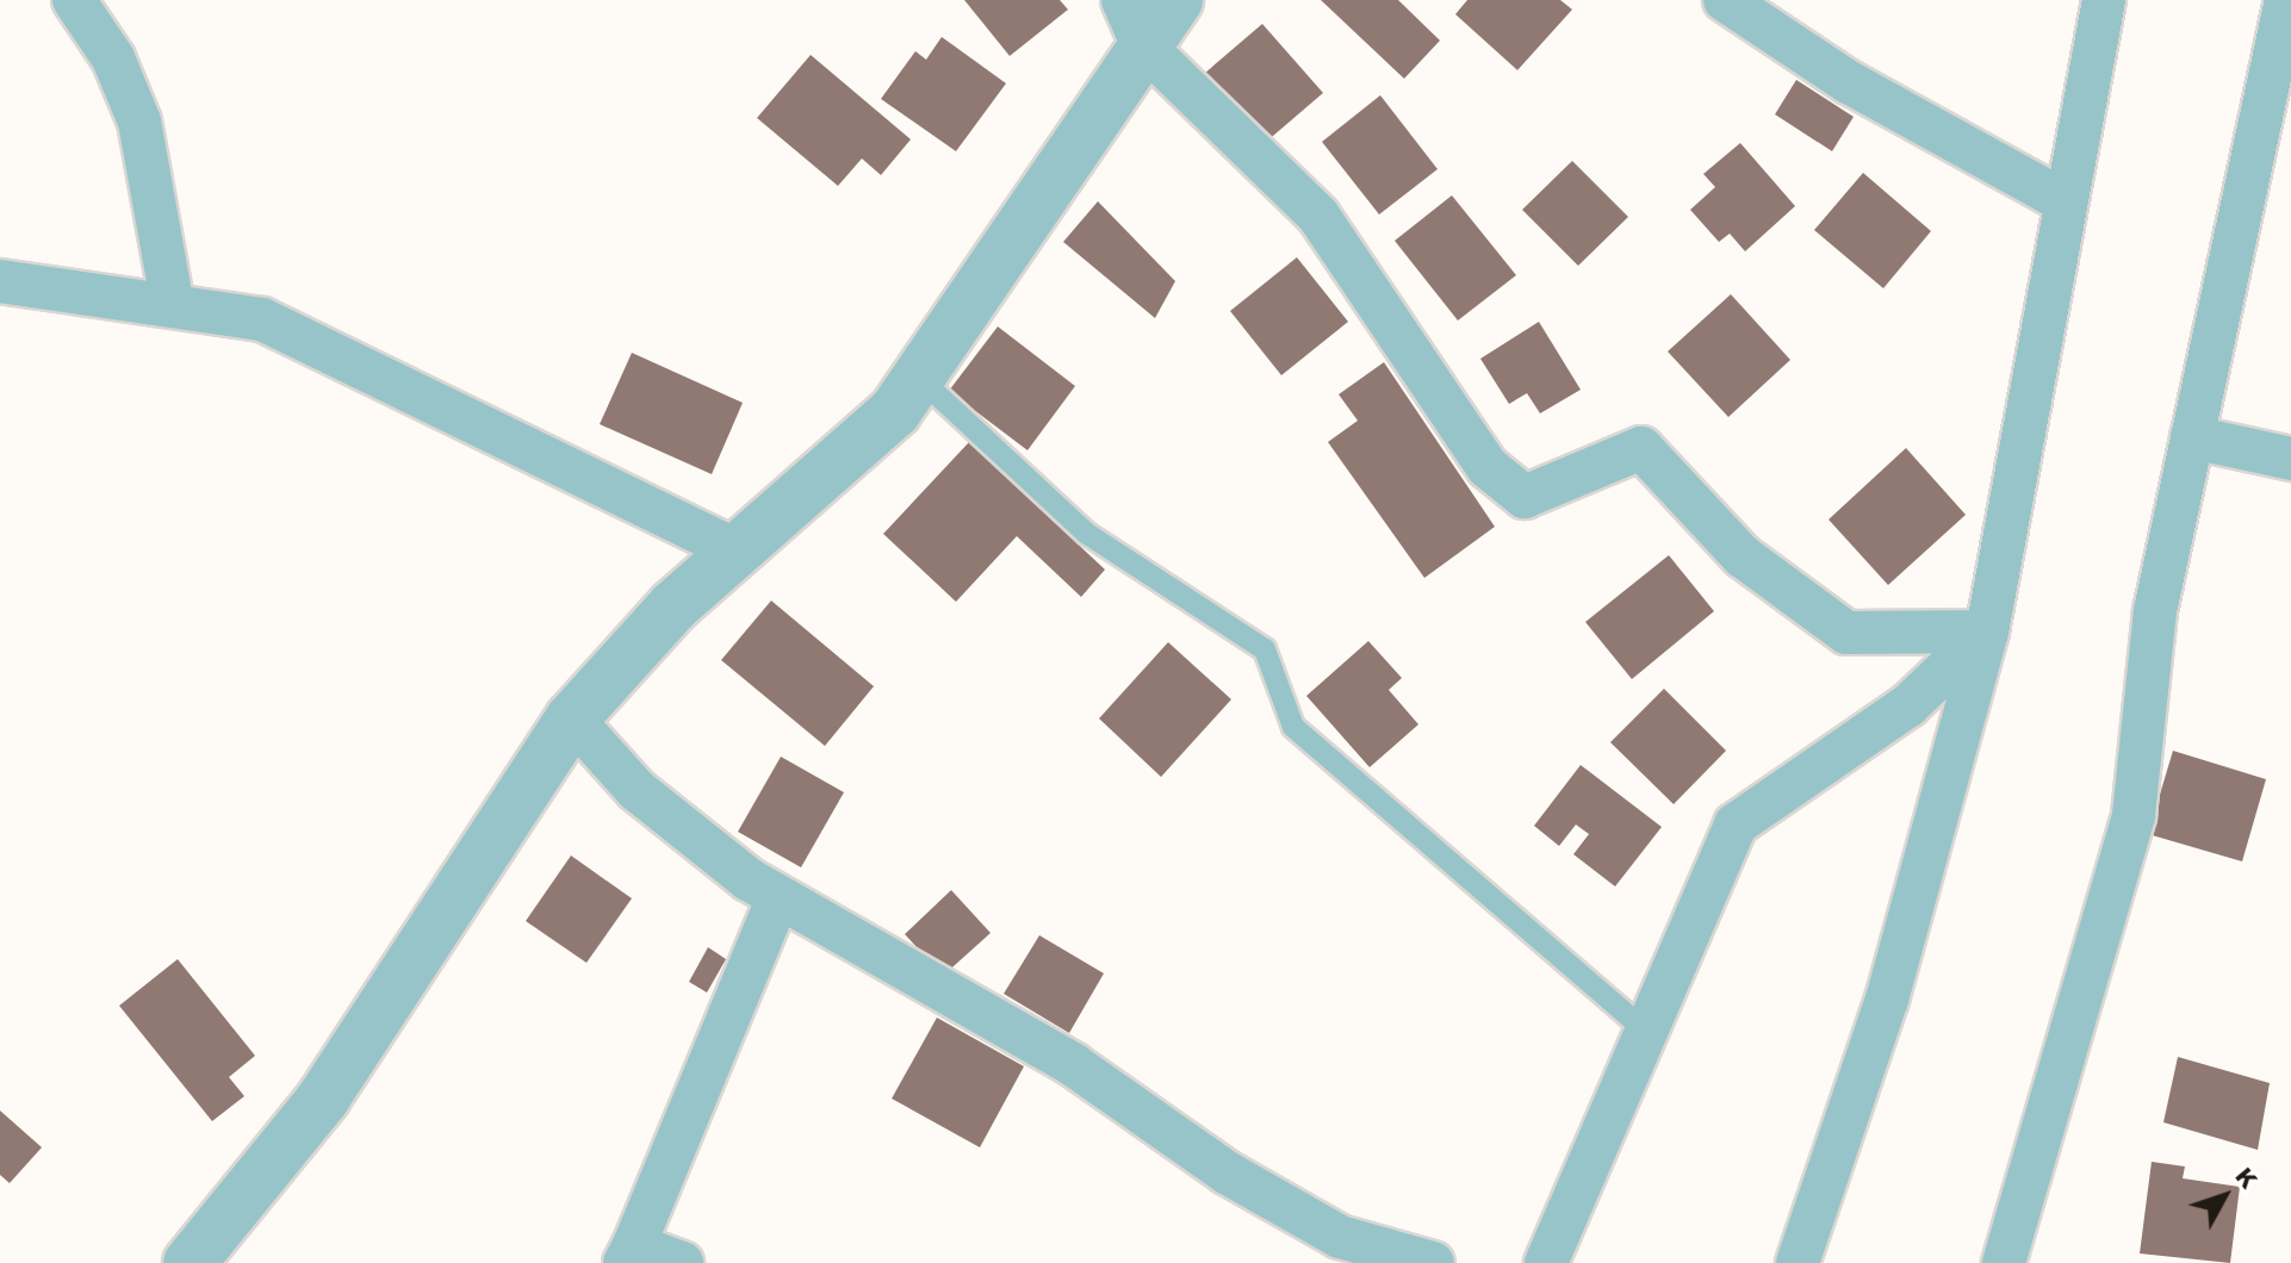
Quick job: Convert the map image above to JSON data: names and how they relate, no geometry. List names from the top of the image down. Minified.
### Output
{"north":"top right"}
